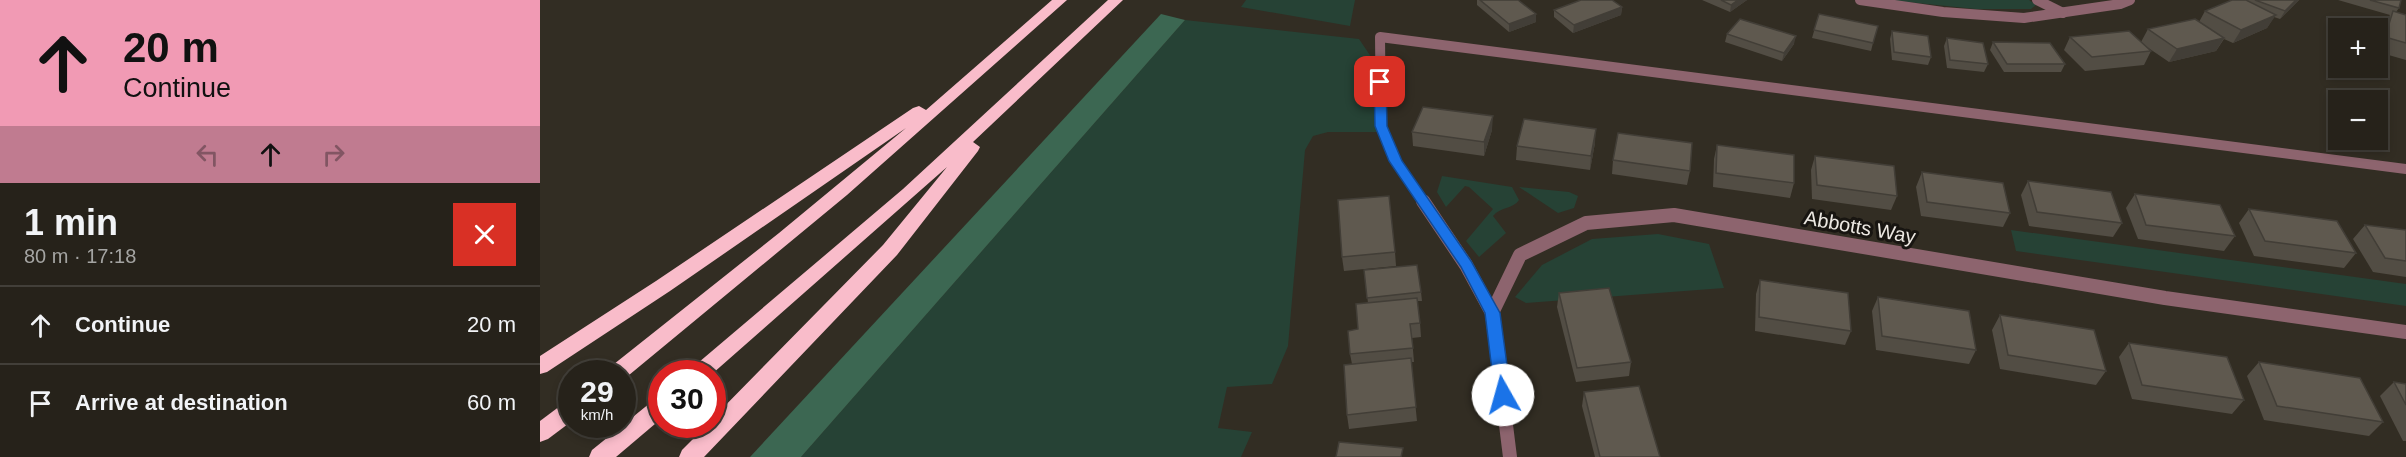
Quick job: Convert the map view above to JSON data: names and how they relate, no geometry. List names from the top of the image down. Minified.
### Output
{"streets":{"street":["Abbotts Way"]},"page":{"turn":["20 m","Continue"],"map_buttons":["+","−"],"heading":["1 min","80 m · 17:18"],"list":[{"name":"Continue","value":"20 m"},{"name":"Arrive at destination","value":"60 m"}],"speed":"29 km/h","limit":"30"}}
